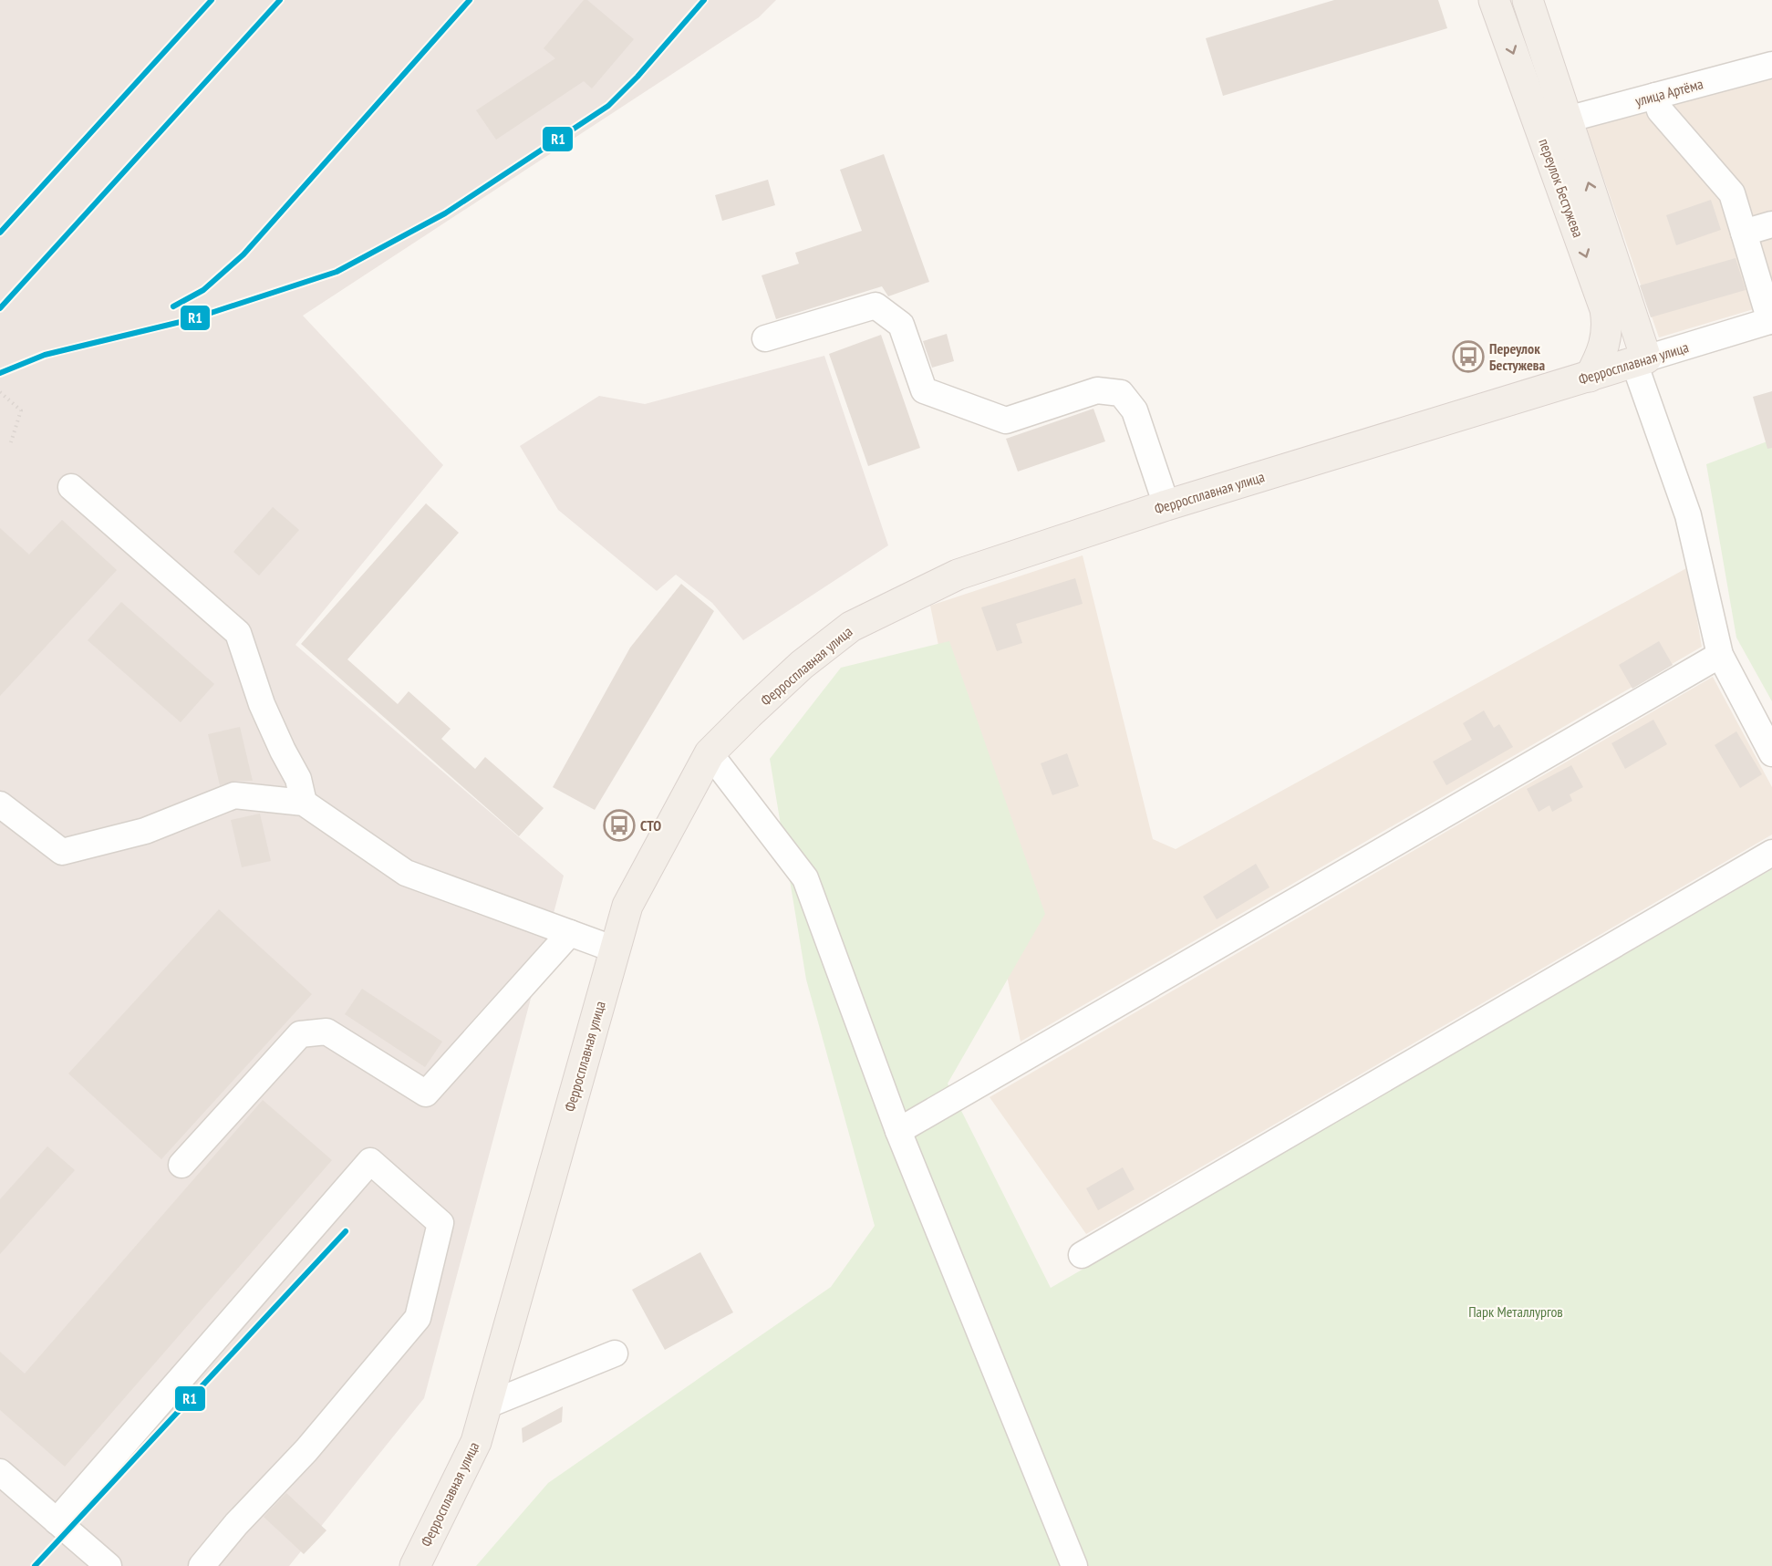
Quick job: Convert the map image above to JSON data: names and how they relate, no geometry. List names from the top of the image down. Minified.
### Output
{"streets":{"main road":["переулок Бестужева","Ферросплавная улица"],"street":["улица Артёма"]},"crossings":[["улица Артёма","переулок Бестужева"],["переулок Бестужева","Ферросплавная улица"]],"parks":["Парк Металлургов"],"places":{"bus stop":["Переулок Бестужева","СТО"]},"lines":["transit line R1"]}
